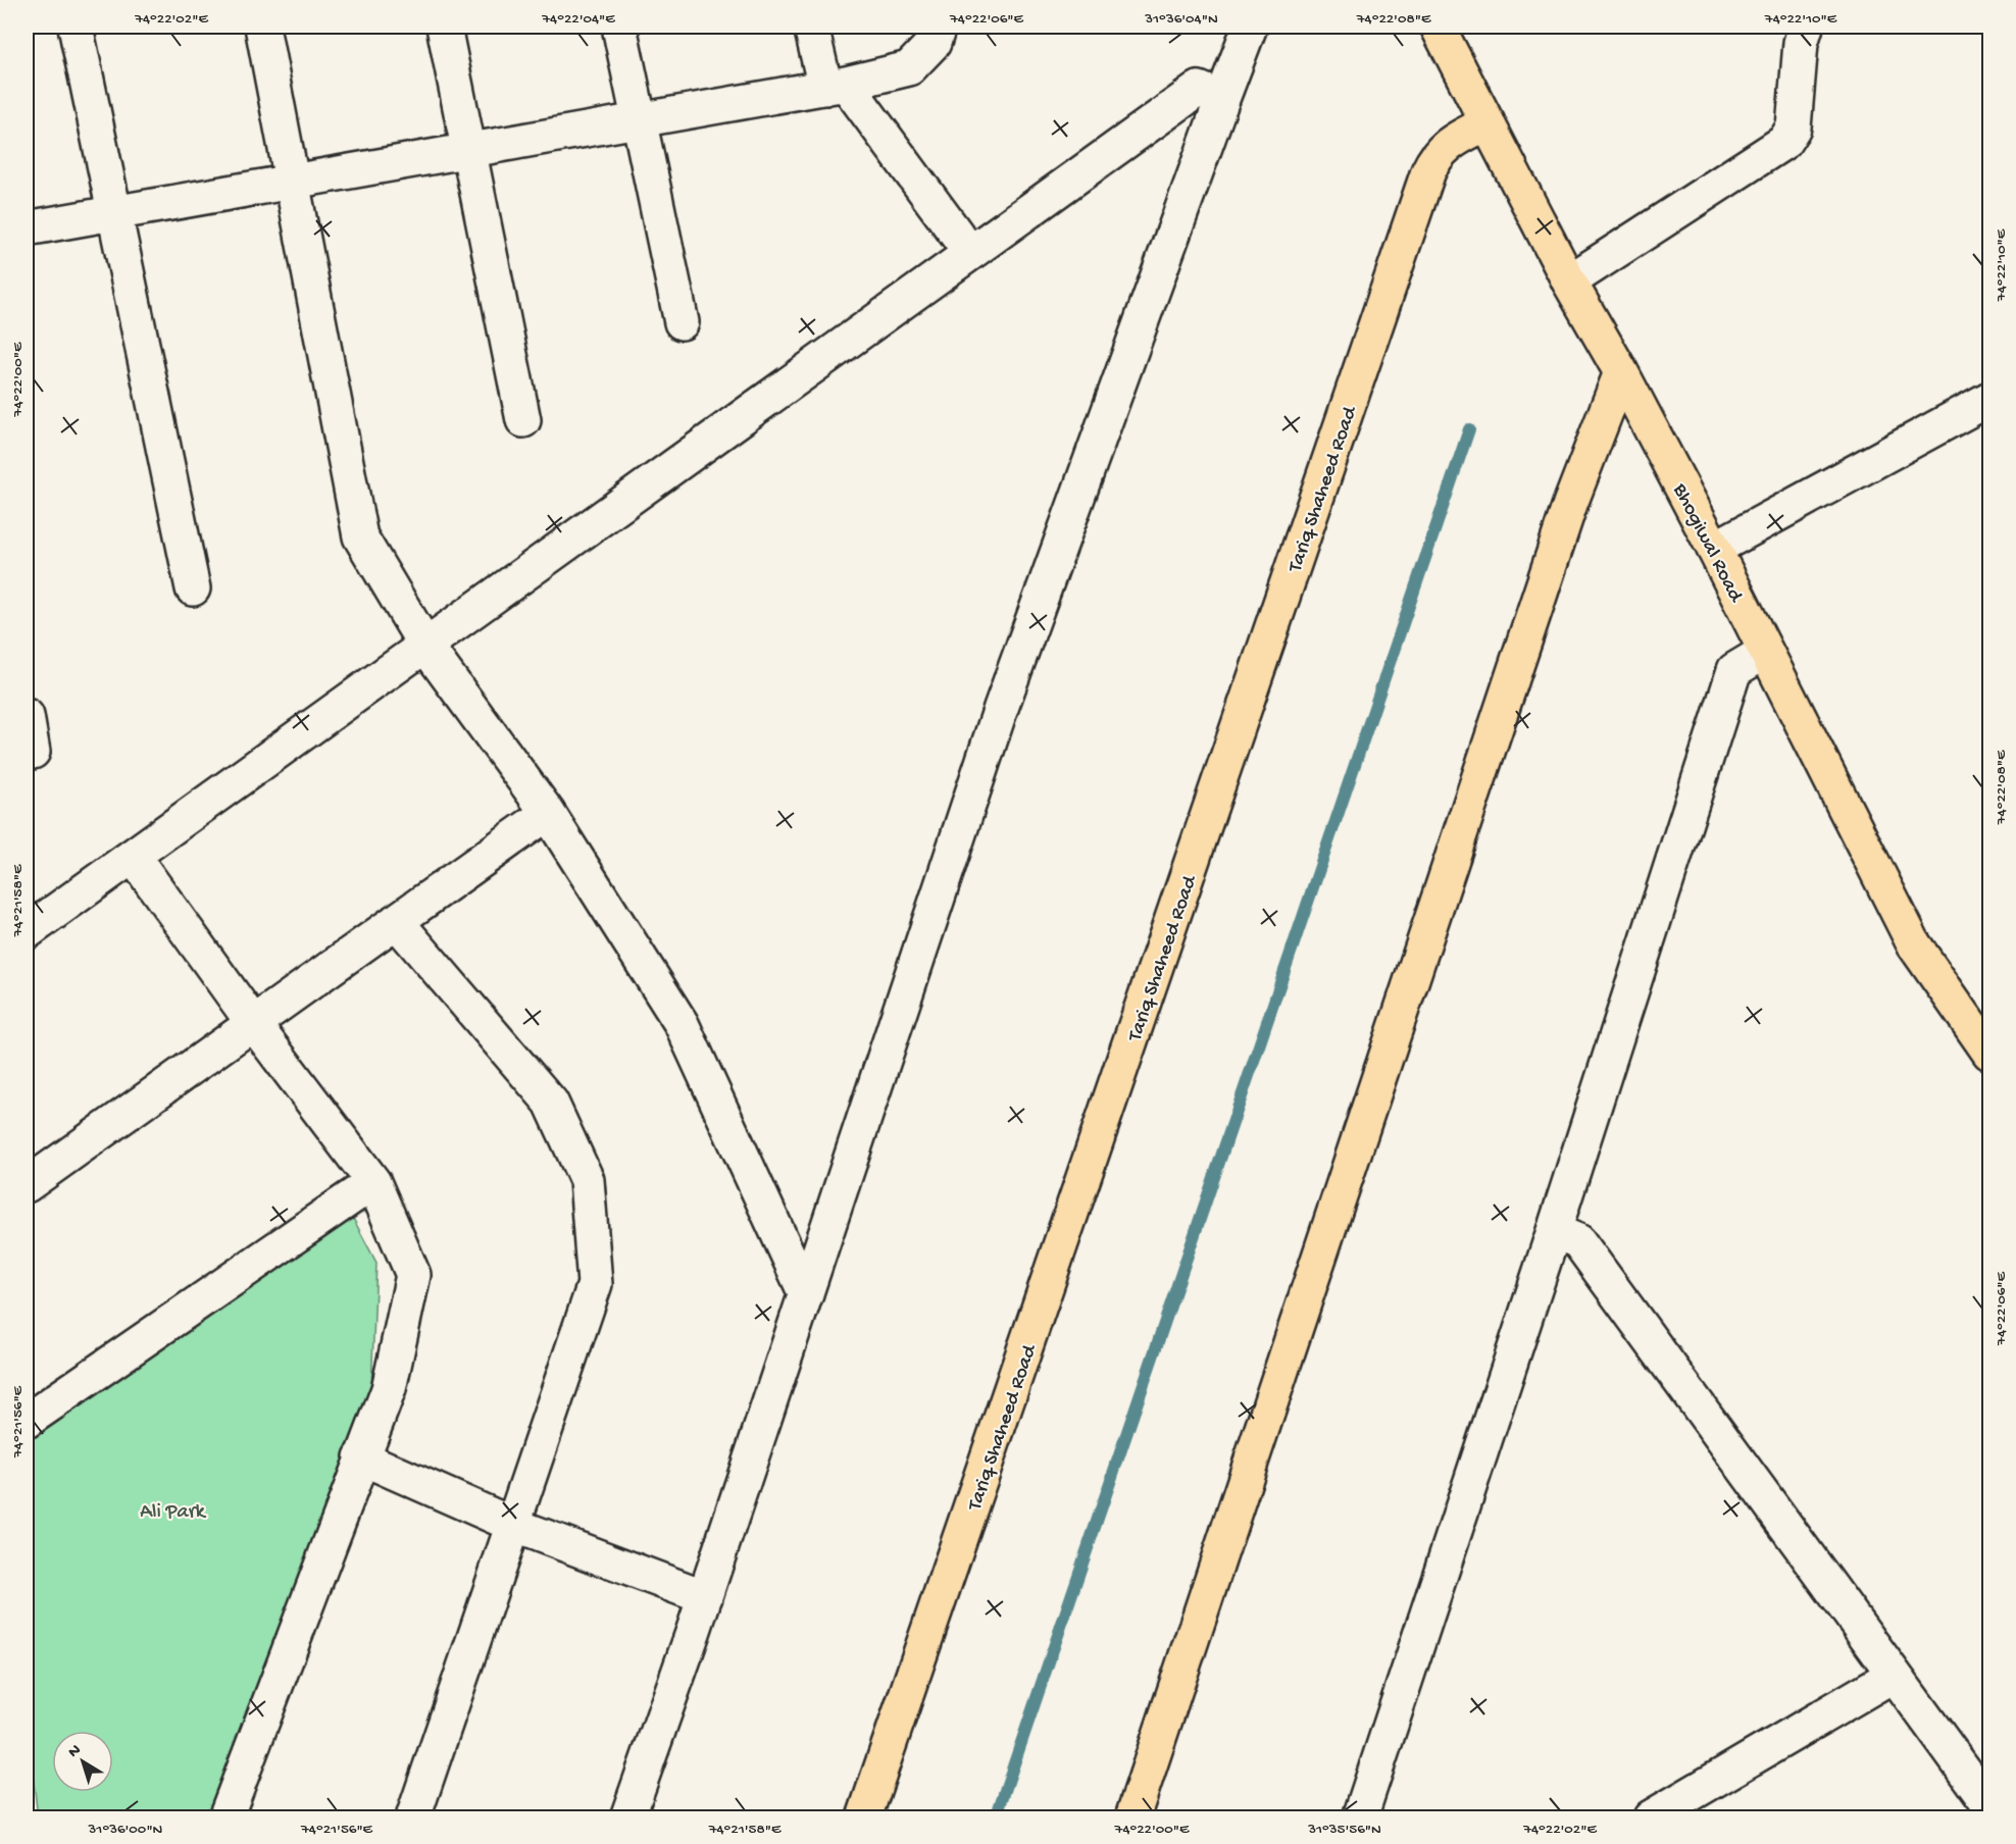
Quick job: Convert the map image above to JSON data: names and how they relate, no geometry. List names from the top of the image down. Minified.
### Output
{"streets":{"main road":["Tariq Shaheed Road","Bhogiwal Road"]},"crossings":[["Tariq Shaheed Road","Bhogiwal Road"]],"parks":["Ali Park"],"north":"top left","coordinates":["74°22'02\"E","74°22'04\"E","74°22'06\"E","31°36'04\"N","74°22'08\"E","74°22'10\"E","74°22'00\"E","74°21'58\"E","74°21'56\"E","31°36'00\"N","31°35'56\"N"]}
